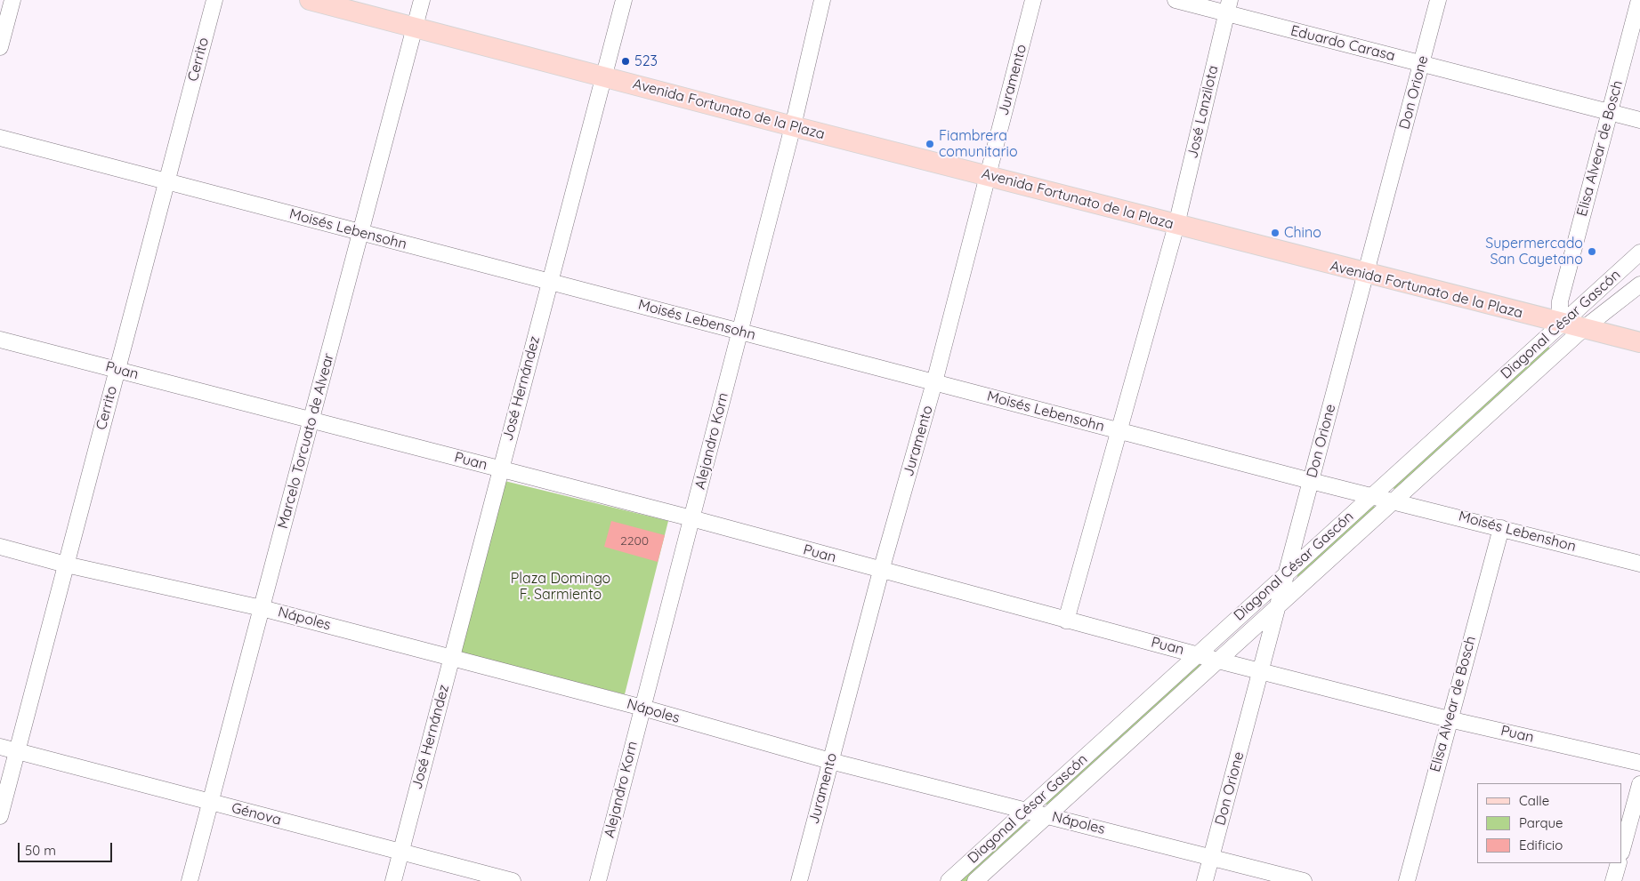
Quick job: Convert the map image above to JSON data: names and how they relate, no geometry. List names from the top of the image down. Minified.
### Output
{"streets":{"main road":["Avenida Fortunato de la Plaza"],"street":["Eduardo Carasa","Cerrito","Juramento","Don Orione","José Lanzilota","Elisa Alvear de Bosch","Moisés Lebensohn","Diagonal César Gascón","Puan","José Hernández","Marcelo Torcuato de Alvear","Alejandro Korn","Moisés Lebenshon","Nápoles","Génova"]},"crossings":[["Eduardo Carasa","Don Orione"],["Eduardo Carasa","José Lanzilota"],["Eduardo Carasa","Elisa Alvear de Bosch"],["Cerrito","Moisés Lebensohn"],["Cerrito","Puan"],["Cerrito","Nápoles"],["Cerrito","Génova"],["Juramento","Avenida Fortunato de la Plaza"],["Juramento","Moisés Lebensohn"],["Juramento","Puan"],["Juramento","Nápoles"],["Don Orione","Avenida Fortunato de la Plaza"],["Don Orione","Moisés Lebensohn"],["Don Orione","Diagonal César Gascón"],["Don Orione","Puan"],["Don Orione","Nápoles"],["Avenida Fortunato de la Plaza","José Lanzilota"],["Avenida Fortunato de la Plaza","Elisa Alvear de Bosch"],["Avenida Fortunato de la Plaza","Diagonal César Gascón"],["Avenida Fortunato de la Plaza","José Hernández"],["Avenida Fortunato de la Plaza","Marcelo Torcuato de Alvear"],["Avenida Fortunato de la Plaza","Alejandro Korn"],["José Lanzilota","Moisés Lebensohn"],["José Lanzilota","Puan"],["Elisa Alvear de Bosch","Diagonal César Gascón"],["Elisa Alvear de Bosch","Puan"],["Elisa Alvear de Bosch","Moisés Lebenshon"],["Moisés Lebensohn","Diagonal César Gascón"],["Moisés Lebensohn","José Hernández"],["Moisés Lebensohn","Marcelo Torcuato de Alvear"],["Moisés Lebensohn","Alejandro Korn"],["Moisés Lebensohn","Moisés Lebenshon"],["Diagonal César Gascón","Puan"],["Diagonal César Gascón","Moisés Lebenshon"],["Diagonal César Gascón","Nápoles"],["Puan","José Hernández"],["Puan","Marcelo Torcuato de Alvear"],["Puan","Alejandro Korn"],["José Hernández","Nápoles"],["José Hernández","Génova"],["Marcelo Torcuato de Alvear","Nápoles"],["Marcelo Torcuato de Alvear","Génova"],["Alejandro Korn","Nápoles"]],"parks":["Plaza Domingo F. Sarmiento"],"places":["523","Fiambrera comunitario","Chino","Supermercado San Cayetano"],"house_numbers":["2200"],"legend":["Calle","Parque","Edificio"],"scale_bar":"50 m"}
